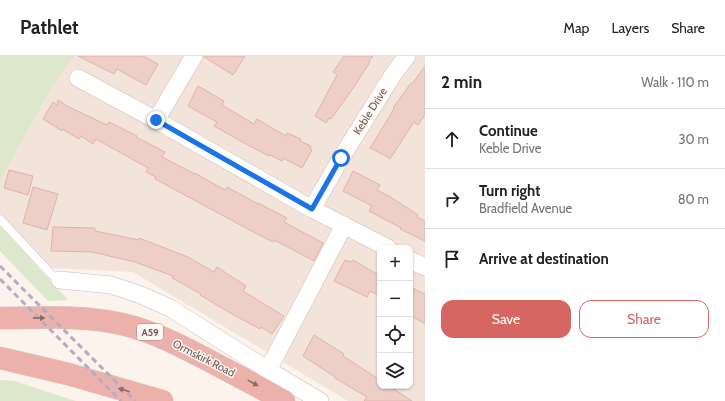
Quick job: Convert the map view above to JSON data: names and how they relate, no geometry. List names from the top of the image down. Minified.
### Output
{"streets":{"highway":["A59","Ormskirk Road"],"street":["Keble Drive"]},"page":{"header":"Pathlet","nav":["Map","Layers","Share"],"heading":["2 min","Walk · 110 m"],"list":[["Continue","Keble Drive","30 m"],["Turn right","Bradfield Avenue","80 m"],"Arrive at destination"],"map_buttons":["+","−"],"buttons":["Save","Share"]}}
